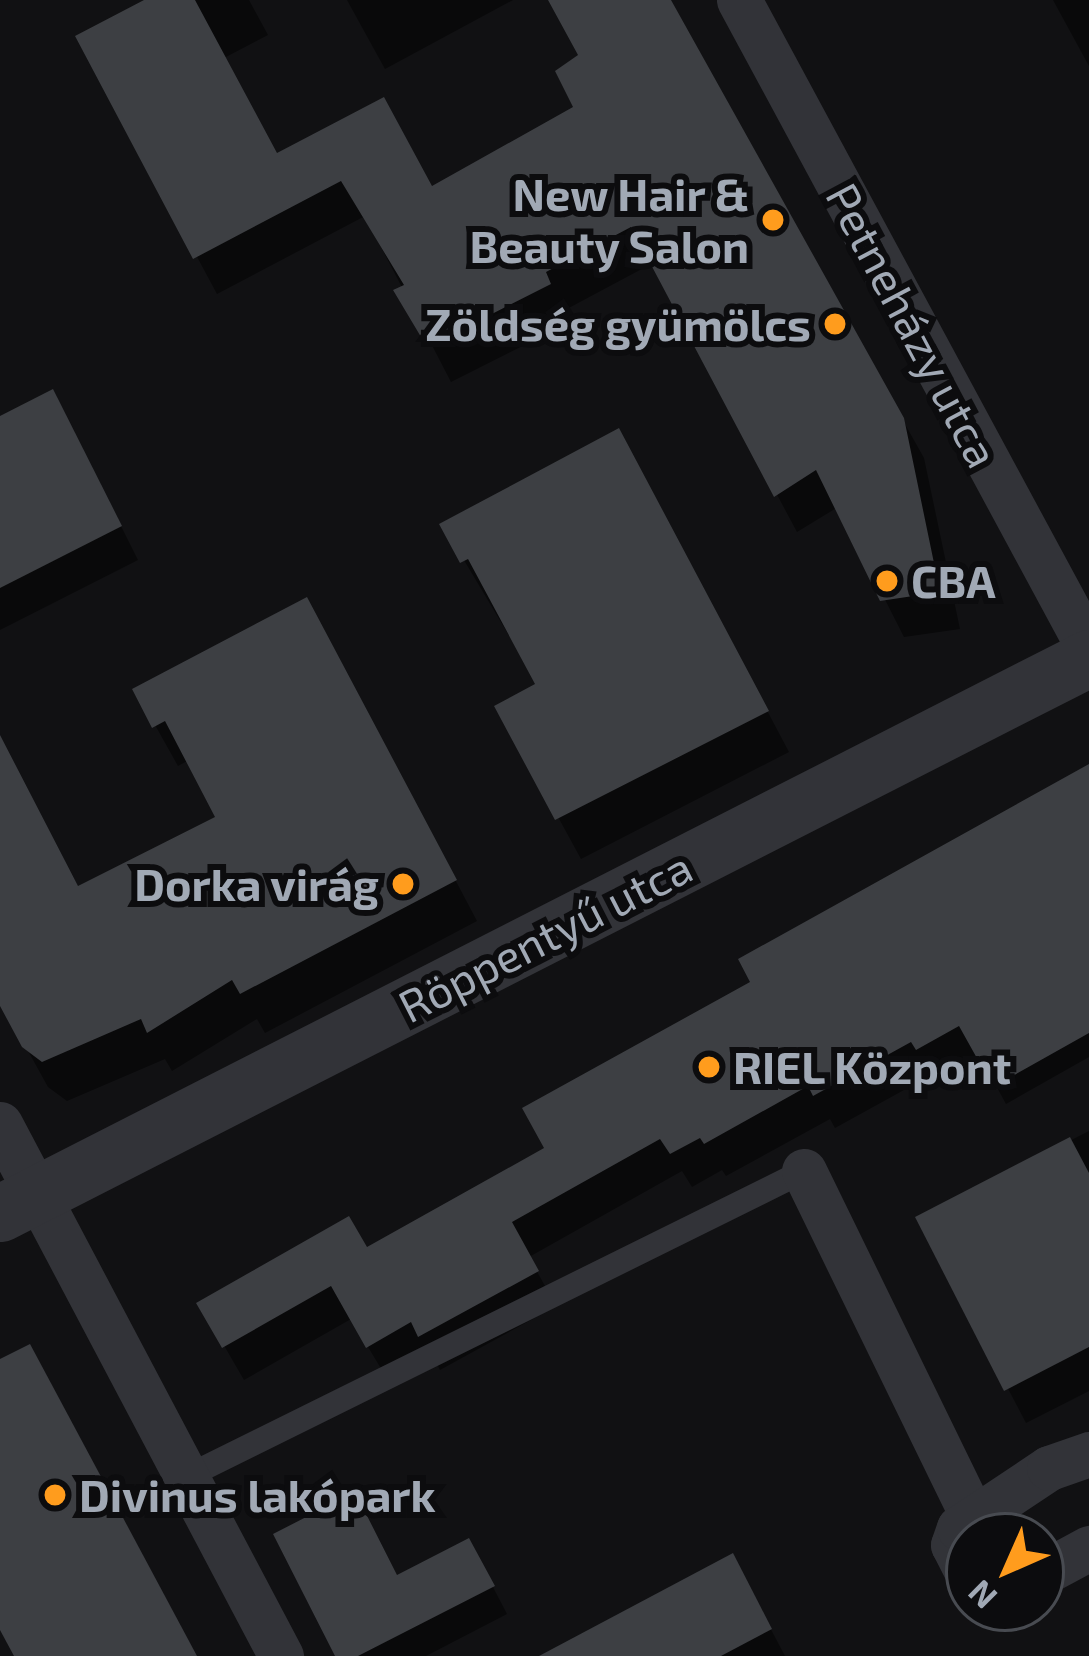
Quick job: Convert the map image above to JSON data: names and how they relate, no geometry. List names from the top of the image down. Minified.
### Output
{"streets":{"street":["Petneházy utca","Röppentyű utca"]},"crossings":[["Petneházy utca","Röppentyű utca"]],"places":["New Hair & Beauty Salon","Zöldség gyümölcs","CBA","Dorka virág","RIEL Központ","Divinus lakópark"],"north":"bottom left"}
